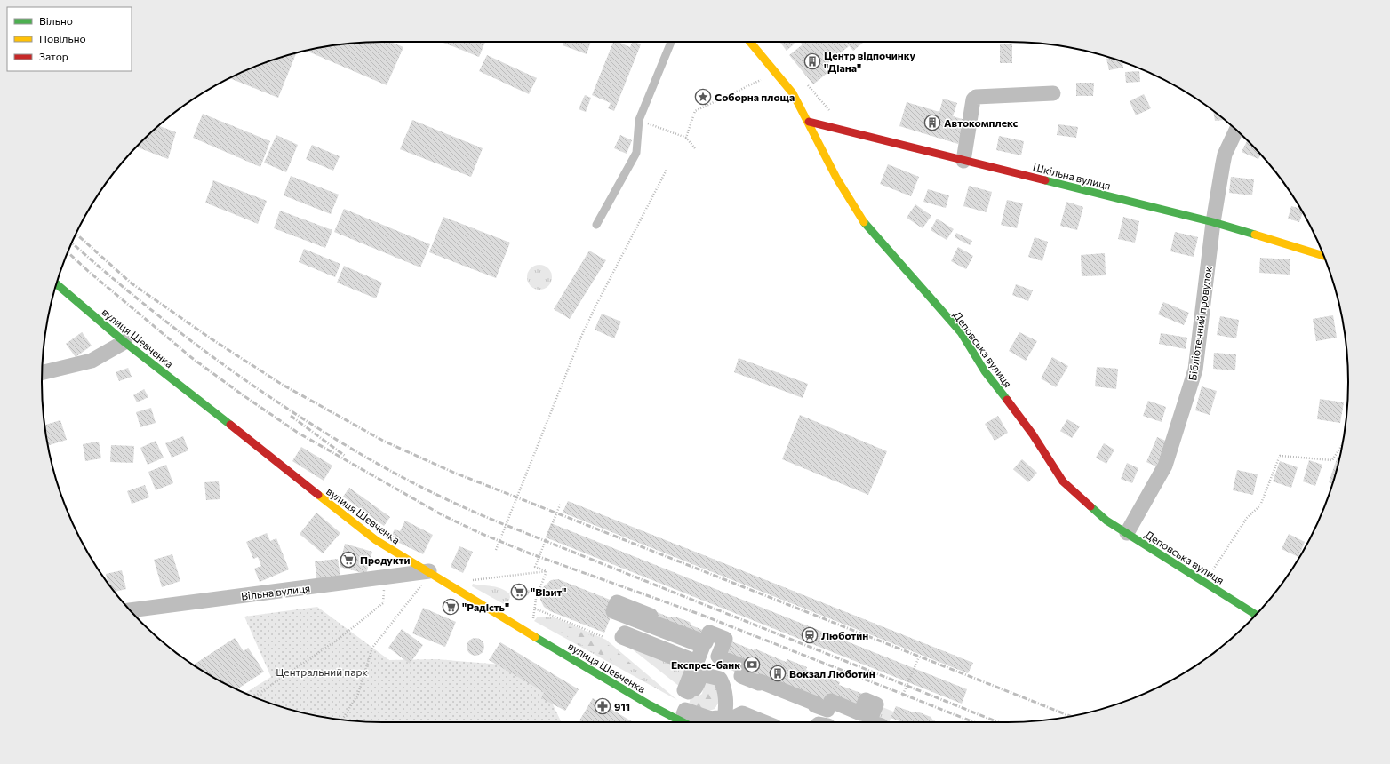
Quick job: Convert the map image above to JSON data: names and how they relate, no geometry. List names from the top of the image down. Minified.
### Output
{"streets":{"street":["Шкільна вулиця","Бібліотечний провулок","вулиця Шевченка","Деповська вулиця","Вільна вулиця"]},"crossings":[["Шкільна вулиця","Бібліотечний провулок"],["Шкільна вулиця","Деповська вулиця"],["Бібліотечний провулок","Деповська вулиця"],["вулиця Шевченка","Вільна вулиця"]],"parks":["Центральний парк"],"places":{"building":["Центр відпочинку \"Діана\"","Автокомплекс","Вокзал Люботин"],"place":["Соборна площа"],"supermarket":["Продукти","\"Візит\"","\"Радість\""],"station":["Люботин"],"bank":["Експрес-банк"],"pharmacy":["911"]},"legend":["Вільно","Повільно","Затор"]}
